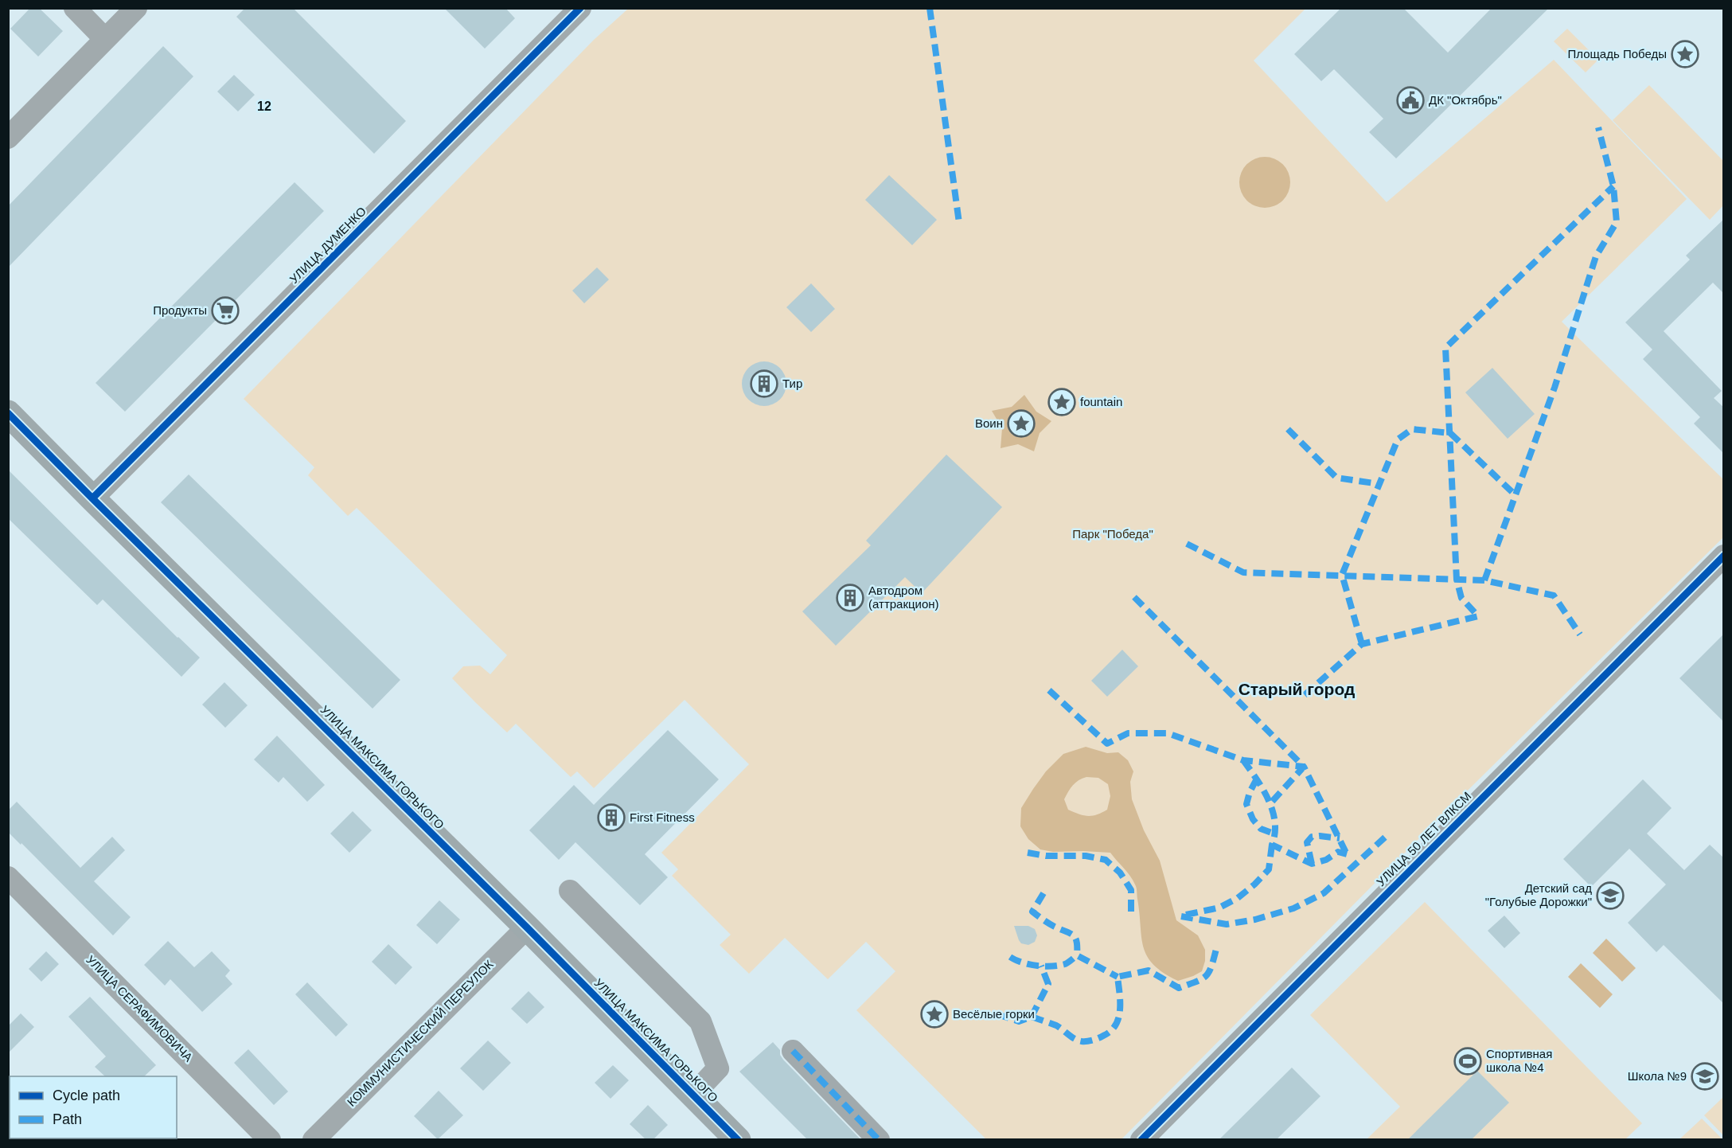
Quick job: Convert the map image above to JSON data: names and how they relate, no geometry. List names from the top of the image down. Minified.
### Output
{"streets":{"street":["УЛИЦА ДУМЕНКО","УЛИЦА МАКСИМА ГОРЬКОГО","УЛИЦА 50 ЛЕТ ВЛКСМ","УЛИЦА СЕРАФИМОВИЧА","КОММУНИСТИЧЕСКИЙ ПЕРЕУЛОК"]},"crossings":[["УЛИЦА ДУМЕНКО","УЛИЦА МАКСИМА ГОРЬКОГО"],["УЛИЦА МАКСИМА ГОРЬКОГО","КОММУНИСТИЧЕСКИЙ ПЕРЕУЛОК"]],"districts":["12","Старый город"],"parks":["Парк \"Победа\""],"places":{"place":["Площадь Победы","fountain","Воин","Весёлые горки"],"public building":["ДК \"Октябрь\""],"supermarket":["Продукты"],"building":["Тир","Автодром (аттракцион)","First Fitness"],"school or university":["Детский сад \"Голубые Дорожки\"","Школа №9"],"sports":["Спортивная школа №4"]},"legend":["Cycle path","Path"]}
